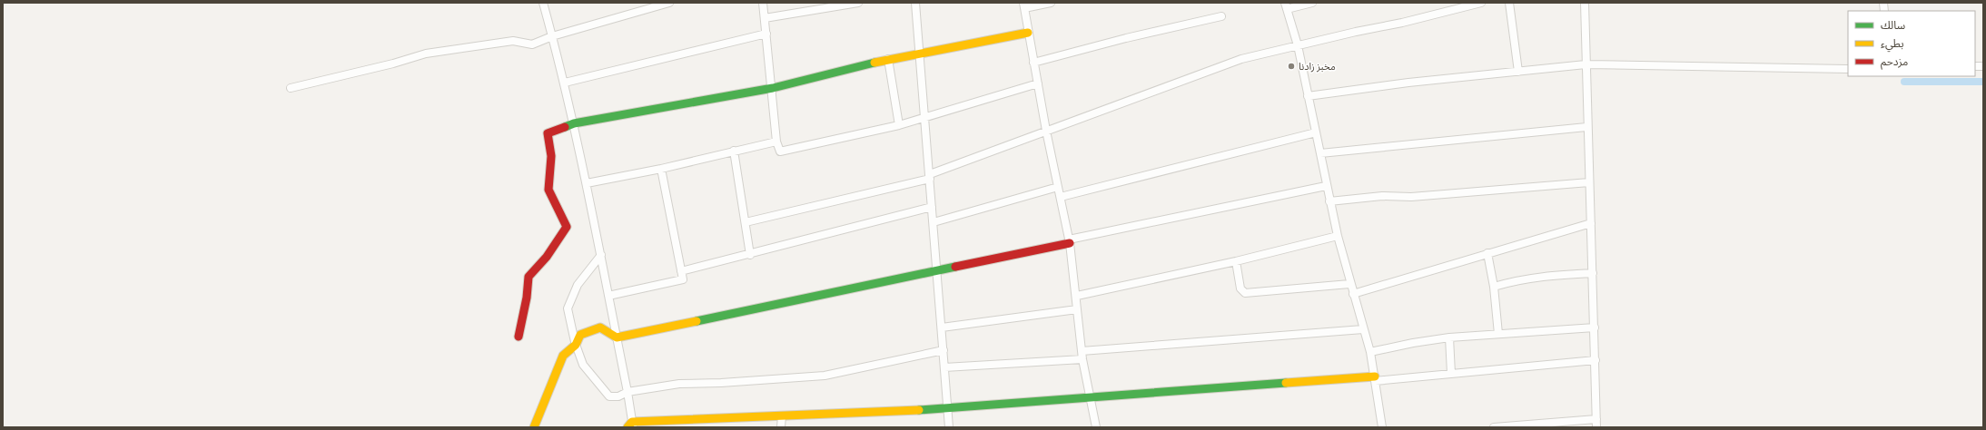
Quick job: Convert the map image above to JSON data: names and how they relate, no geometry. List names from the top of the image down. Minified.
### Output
{"places":["مخبز زادنا"],"legend":["سالك","بطيء","مزدحم"]}
